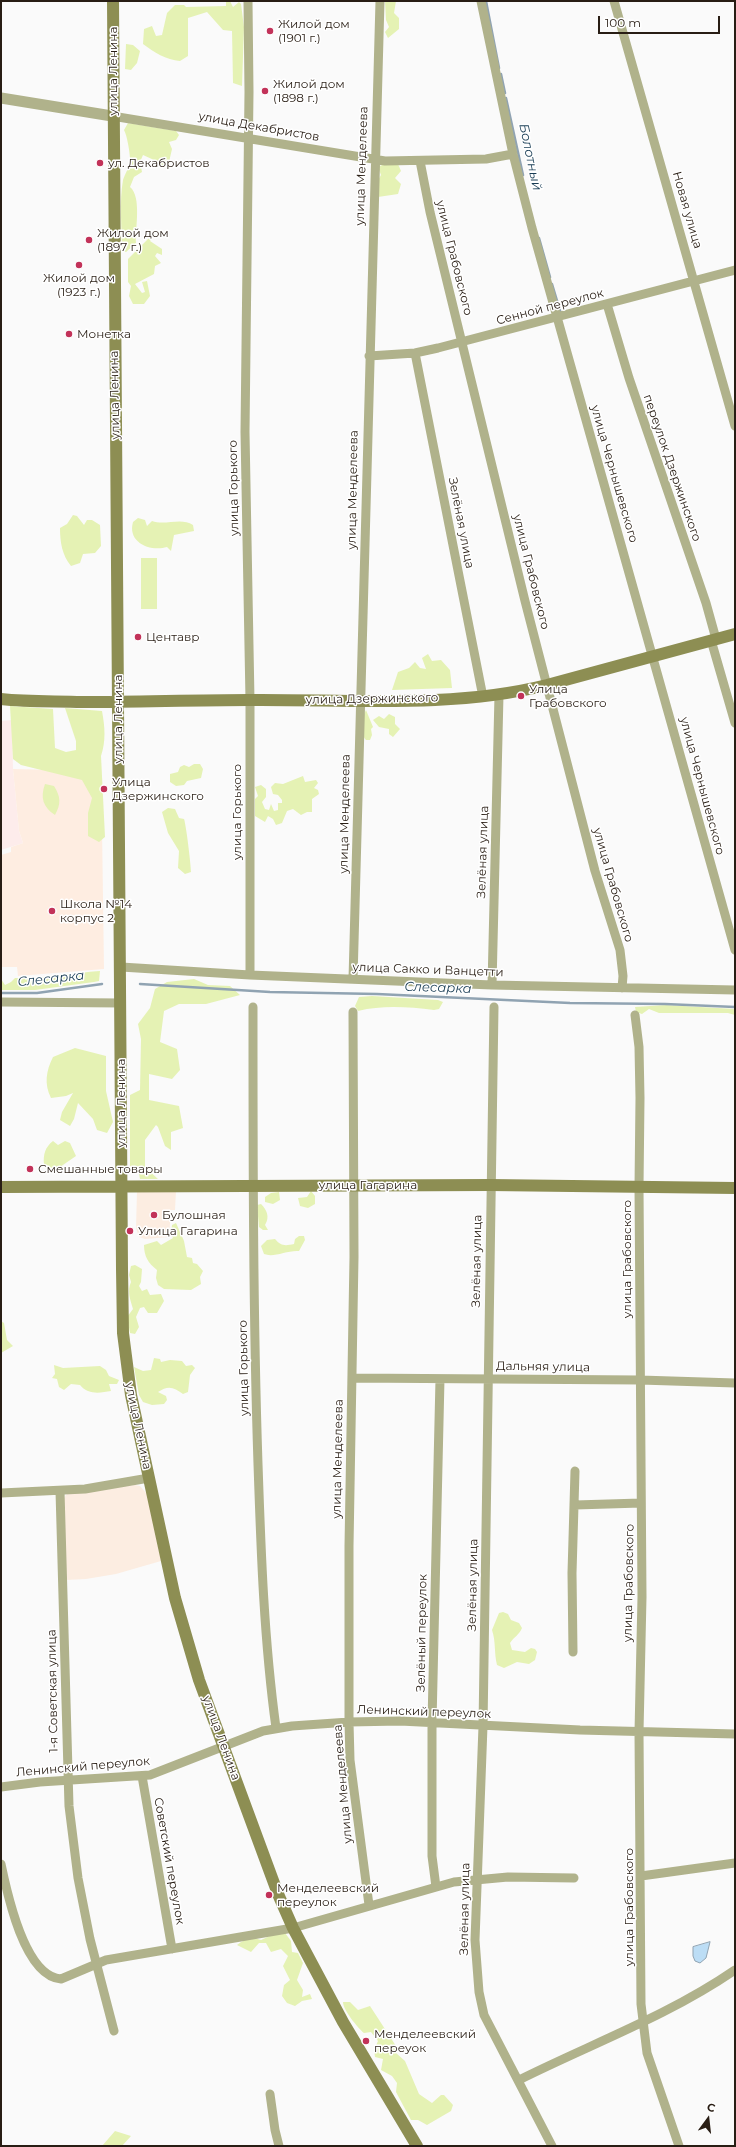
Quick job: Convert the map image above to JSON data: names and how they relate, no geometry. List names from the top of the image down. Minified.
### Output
{"streets":{"main road":["улица Ленина","улица Дзержинского","улица Гагарина"],"street":["улица Декабристов","улица Менделеева","Новая улица","улица Грабовского","Сенной переулок","переулок Дзержинского","улица Чернышевского","улица Горького","Зелёная улица","улица Сакко и Ванцетти","Дальняя улица","Зелёный переулок","1-я Советская улица","Ленинский переулок","Советский переулок"]},"crossings":[["улица Ленина","улица Декабристов"],["улица Ленина","улица Дзержинского"],["улица Ленина","улица Сакко и Ванцетти"],["улица Ленина","улица Гагарина"],["улица Ленина","Ленинский переулок"],["улица Декабристов","улица Менделеева"],["улица Декабристов","улица Грабовского"],["улица Декабристов","улица Чернышевского"],["улица Декабристов","улица Горького"],["улица Менделеева","Сенной переулок"],["улица Менделеева","улица Дзержинского"],["улица Менделеева","улица Сакко и Ванцетти"],["улица Менделеева","улица Гагарина"],["улица Менделеева","Дальняя улица"],["улица Менделеева","Ленинский переулок"],["Новая улица","Сенной переулок"],["улица Грабовского","Сенной переулок"],["улица Грабовского","улица Дзержинского"],["улица Грабовского","улица Сакко и Ванцетти"],["улица Грабовского","улица Гагарина"],["улица Грабовского","Дальняя улица"],["улица Грабовского","Ленинский переулок"],["Сенной переулок","переулок Дзержинского"],["Сенной переулок","улица Чернышевского"],["Сенной переулок","Зелёная улица"],["переулок Дзержинского","улица Дзержинского"],["улица Чернышевского","улица Дзержинского"],["улица Горького","улица Дзержинского"],["улица Горького","улица Сакко и Ванцетти"],["улица Горького","улица Гагарина"],["улица Горького","Ленинский переулок"],["Зелёная улица","улица Дзержинского"],["Зелёная улица","улица Сакко и Ванцетти"],["Зелёная улица","улица Гагарина"],["Зелёная улица","Дальняя улица"],["Зелёная улица","Ленинский переулок"],["Дальняя улица","Зелёный переулок"],["Зелёный переулок","Ленинский переулок"],["1-я Советская улица","Ленинский переулок"],["Ленинский переулок","Советский переулок"]],"water":["Болотный","Слесарка"],"places":["Жилой дом (1901 г.)","Жилой дом (1898 г.)","ул. Декабристов","Жилой дом (1897 г.)","Жилой дом (1923 г.)","Монетка","Центавр","Улица Грабовского","Улица Дзержинского","Школа №14 корпус 2","Смешанные товары","Булошная","Улица Гагарина","Менделеевский переулок","Менделеевский переуок"],"scale_bar":"100 m","north":"top"}
